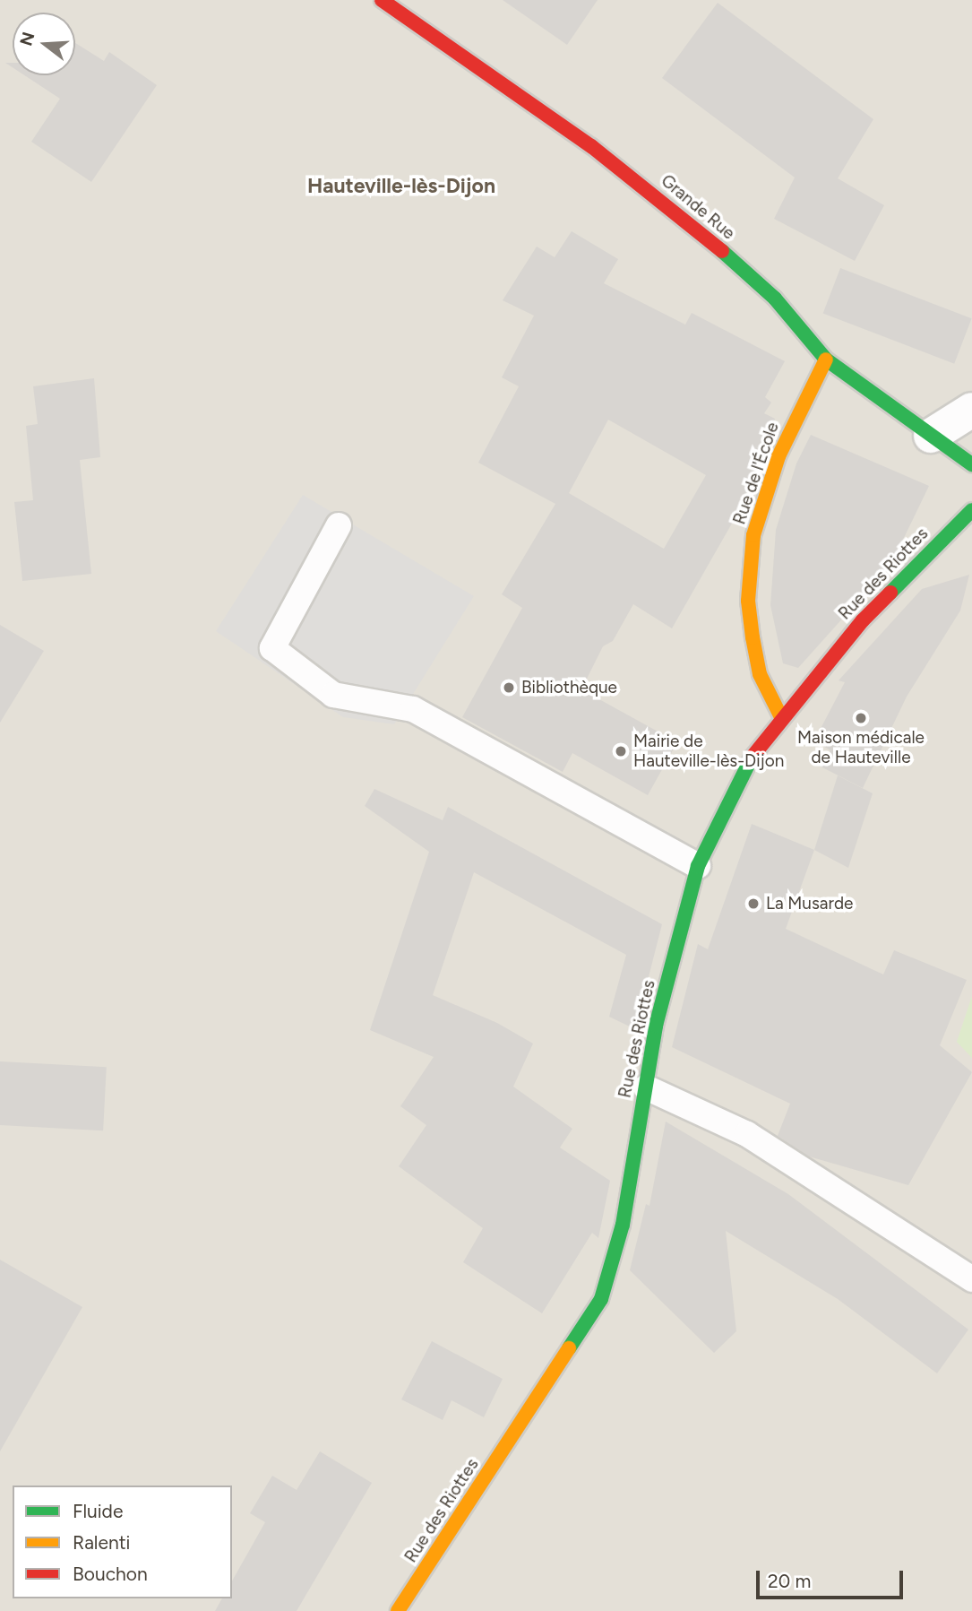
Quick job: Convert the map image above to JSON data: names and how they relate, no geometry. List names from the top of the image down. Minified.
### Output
{"streets":{"street":["Grande Rue","Rue de l'École","Rue des Riottes"]},"crossings":[["Grande Rue","Rue de l'École"],["Rue de l'École","Rue des Riottes"]],"districts":["Hauteville-lès-Dijon"],"places":["Bibliothèque","Maison médicale de Hauteville","Mairie de Hauteville-lès-Dijon","La Musarde"],"legend":["Fluide","Ralenti","Bouchon"],"scale_bar":"20 m","north":"left"}
